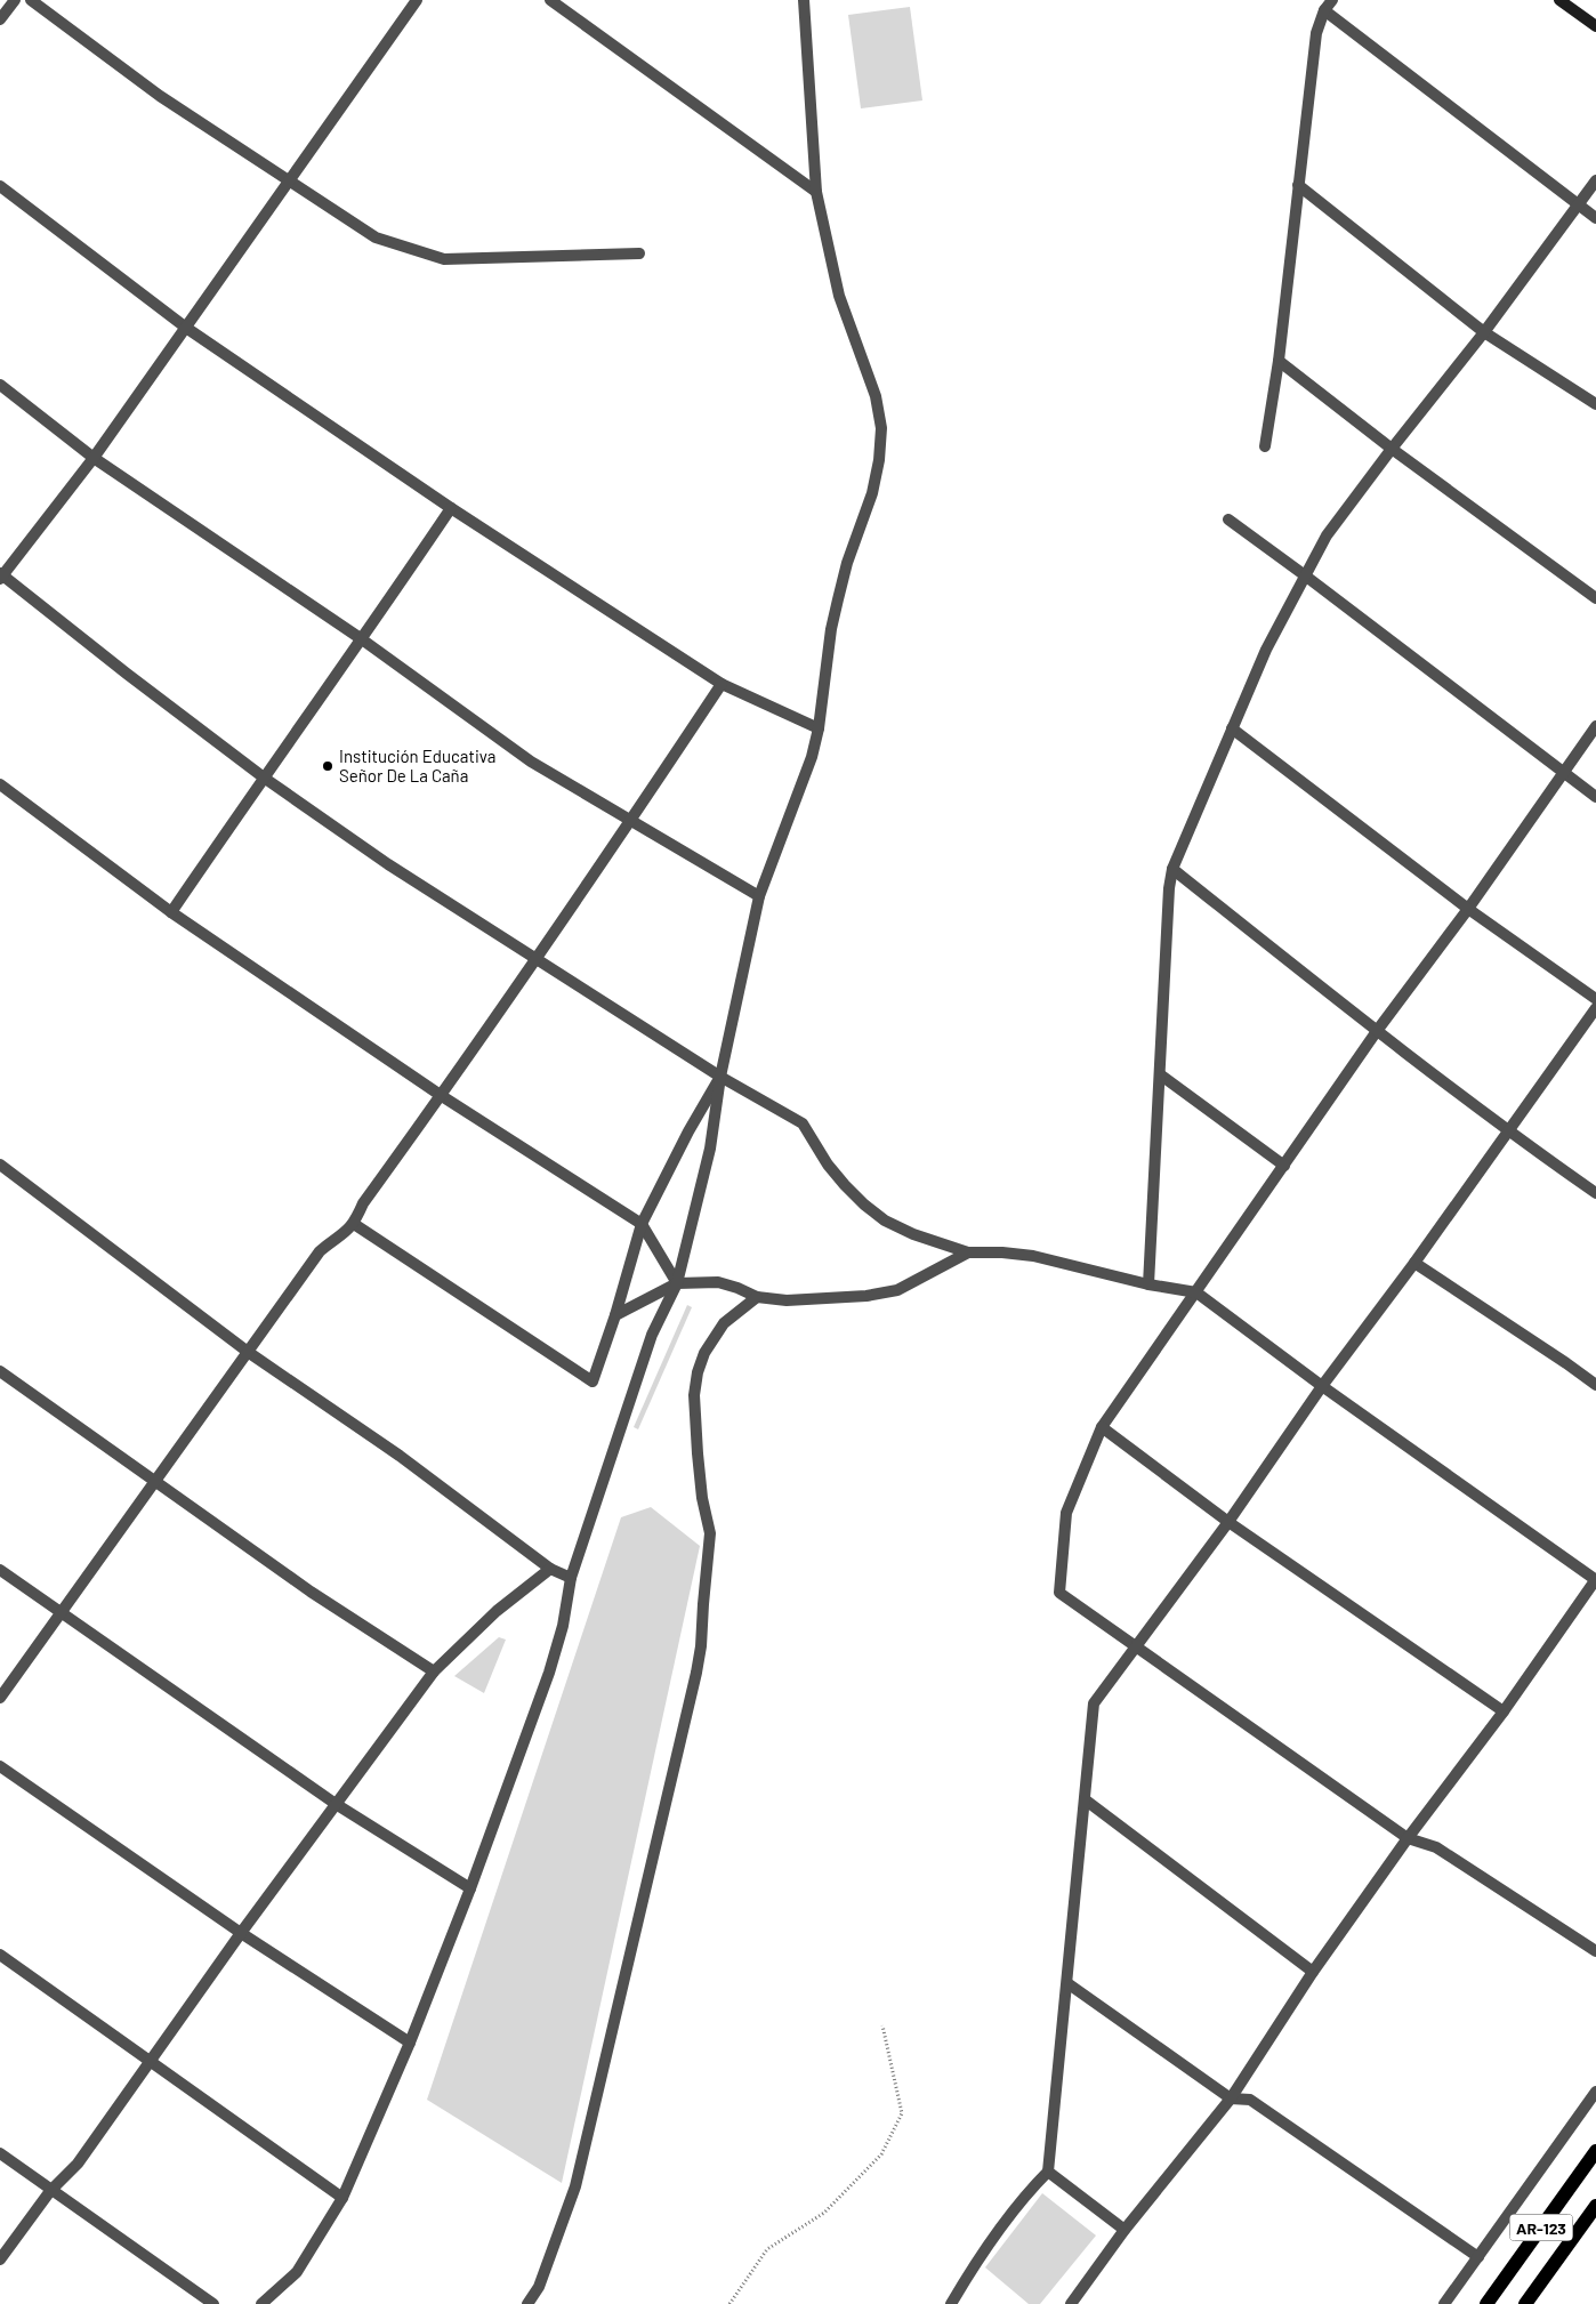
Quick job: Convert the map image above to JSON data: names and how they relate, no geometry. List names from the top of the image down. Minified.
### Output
{"streets":{"main road":["AR-123"]},"places":["Institución Educativa Señor De La Caña"]}
